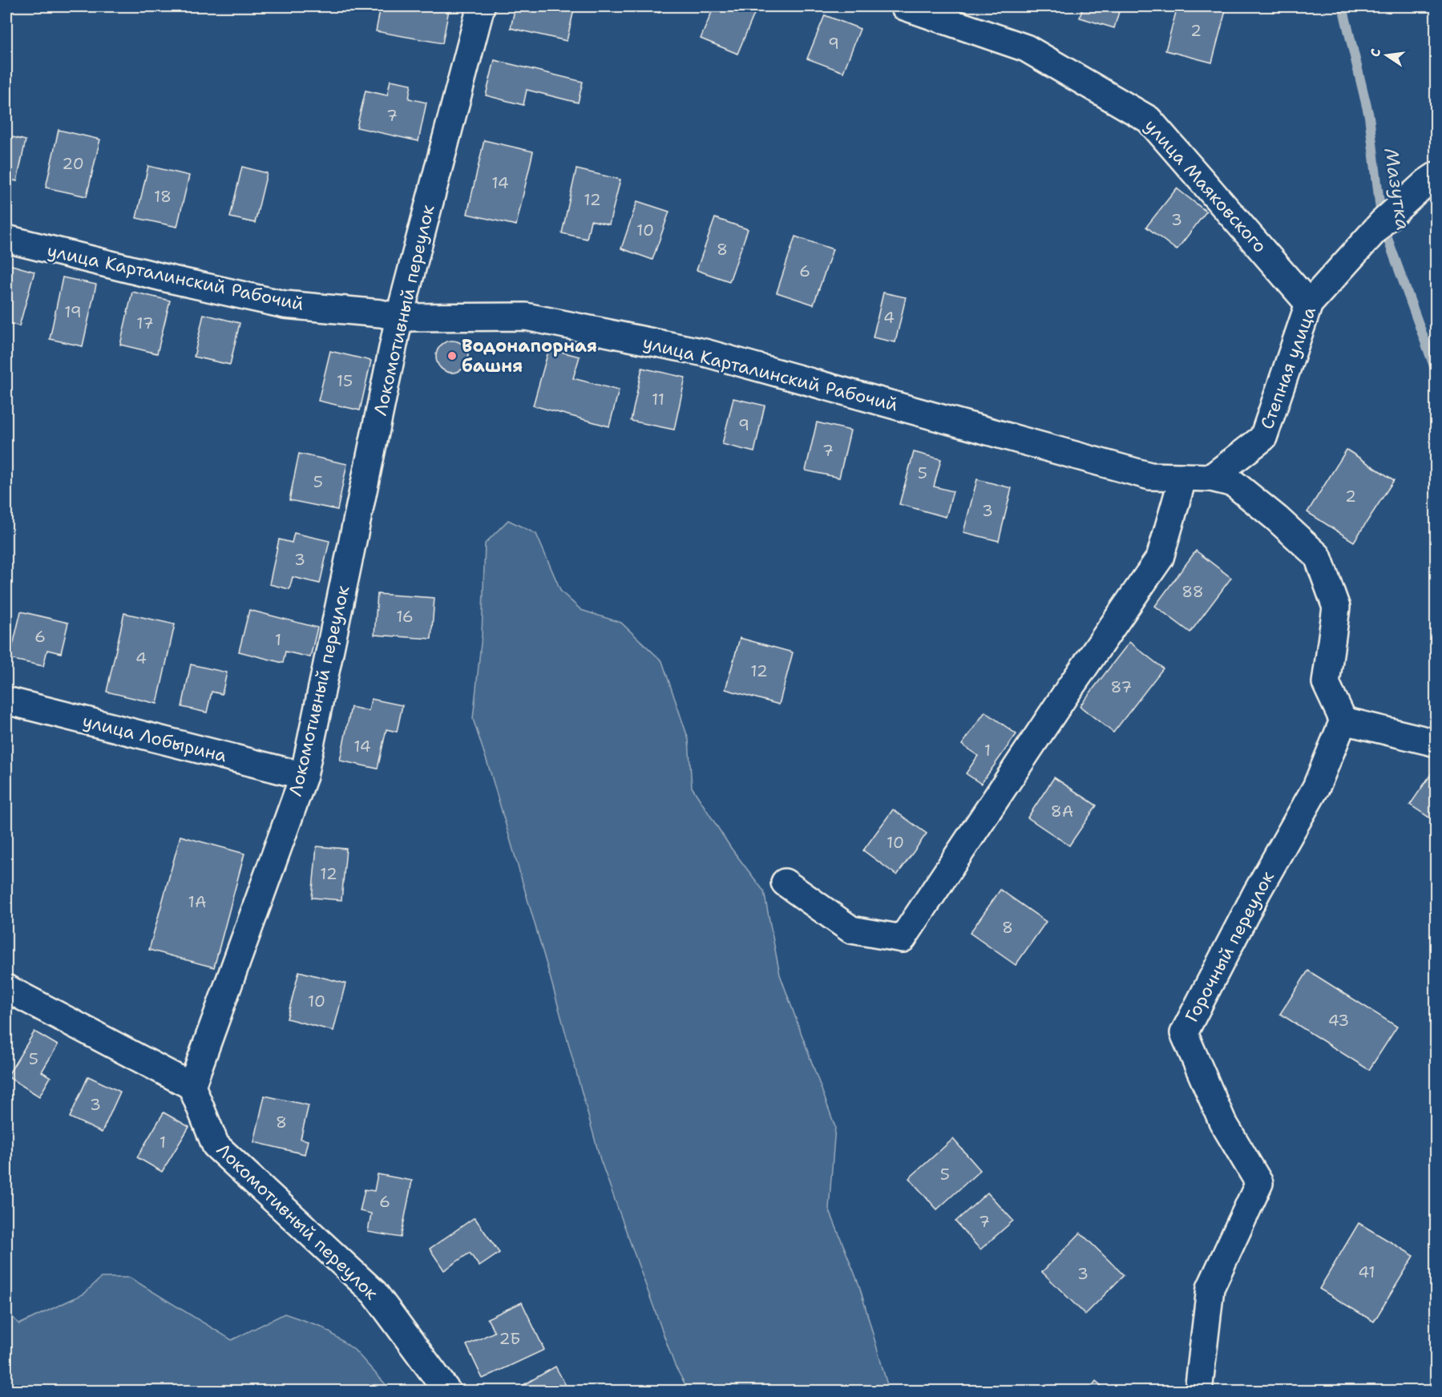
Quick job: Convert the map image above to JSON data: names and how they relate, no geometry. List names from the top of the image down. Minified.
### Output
{"streets":{"street":["улица Маяковского","улица Карталинский Рабочий","Локомотивный переулок","Степная улица","улица Лобырина","Горочный переулок"]},"crossings":[["улица Маяковского","Степная улица"],["улица Карталинский Рабочий","Локомотивный переулок"],["улица Карталинский Рабочий","Степная улица"],["улица Карталинский Рабочий","Горочный переулок"],["Локомотивный переулок","улица Лобырина"]],"water":["Мазутка"],"places":["Водонапорная башня"],"house_numbers":["2","9","7","20","14","18","12","3","10","8","6","19","4","17","15","11","9","7","5","5","2","3","3","88","16","6","1","4","12","87","14","1","8А","10","12","1А","8","10","43","5","3","8","1","5","6","7","41","3","2Б"],"north":"left"}
